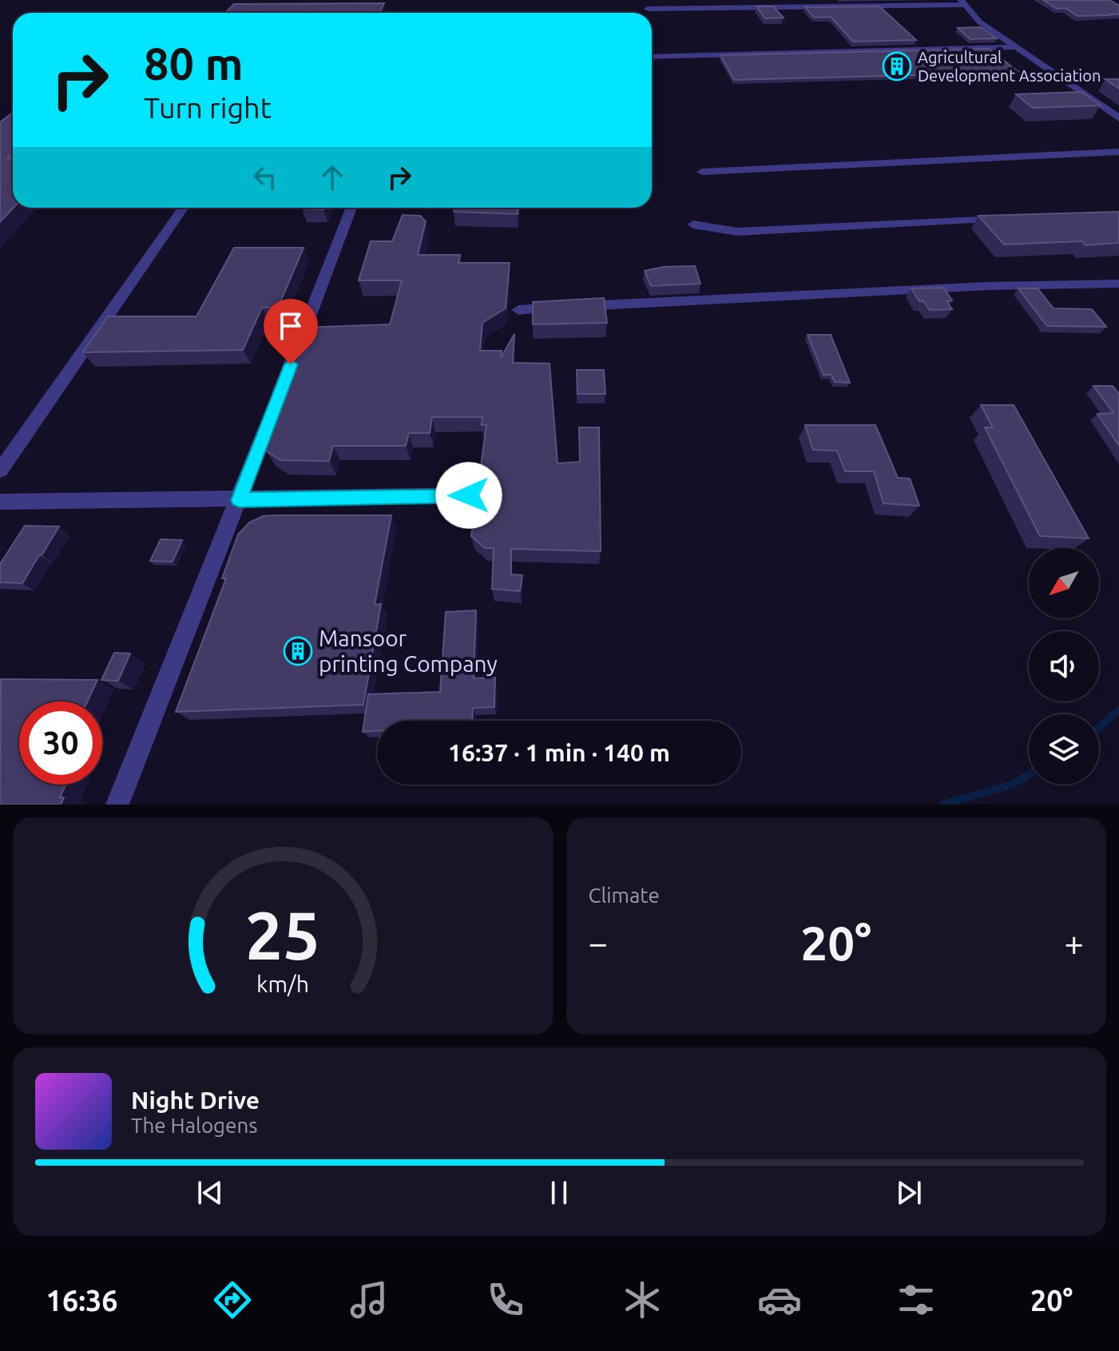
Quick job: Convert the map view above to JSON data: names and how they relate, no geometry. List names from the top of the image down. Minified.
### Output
{"places":{"building":["Agricultural Development Association","Mansoor printing Company"]},"north":"bottom left","page":{"turn":["80 m","Turn right"],"limit":"30","trip":"16:37 · 1 min · 140 m","tile":"Climate","heat":["−","20°","+"],"song":["Night Drive","The Halogens"],"tabs":["16:36","20°"],"gauge":["25","km/h"]}}
